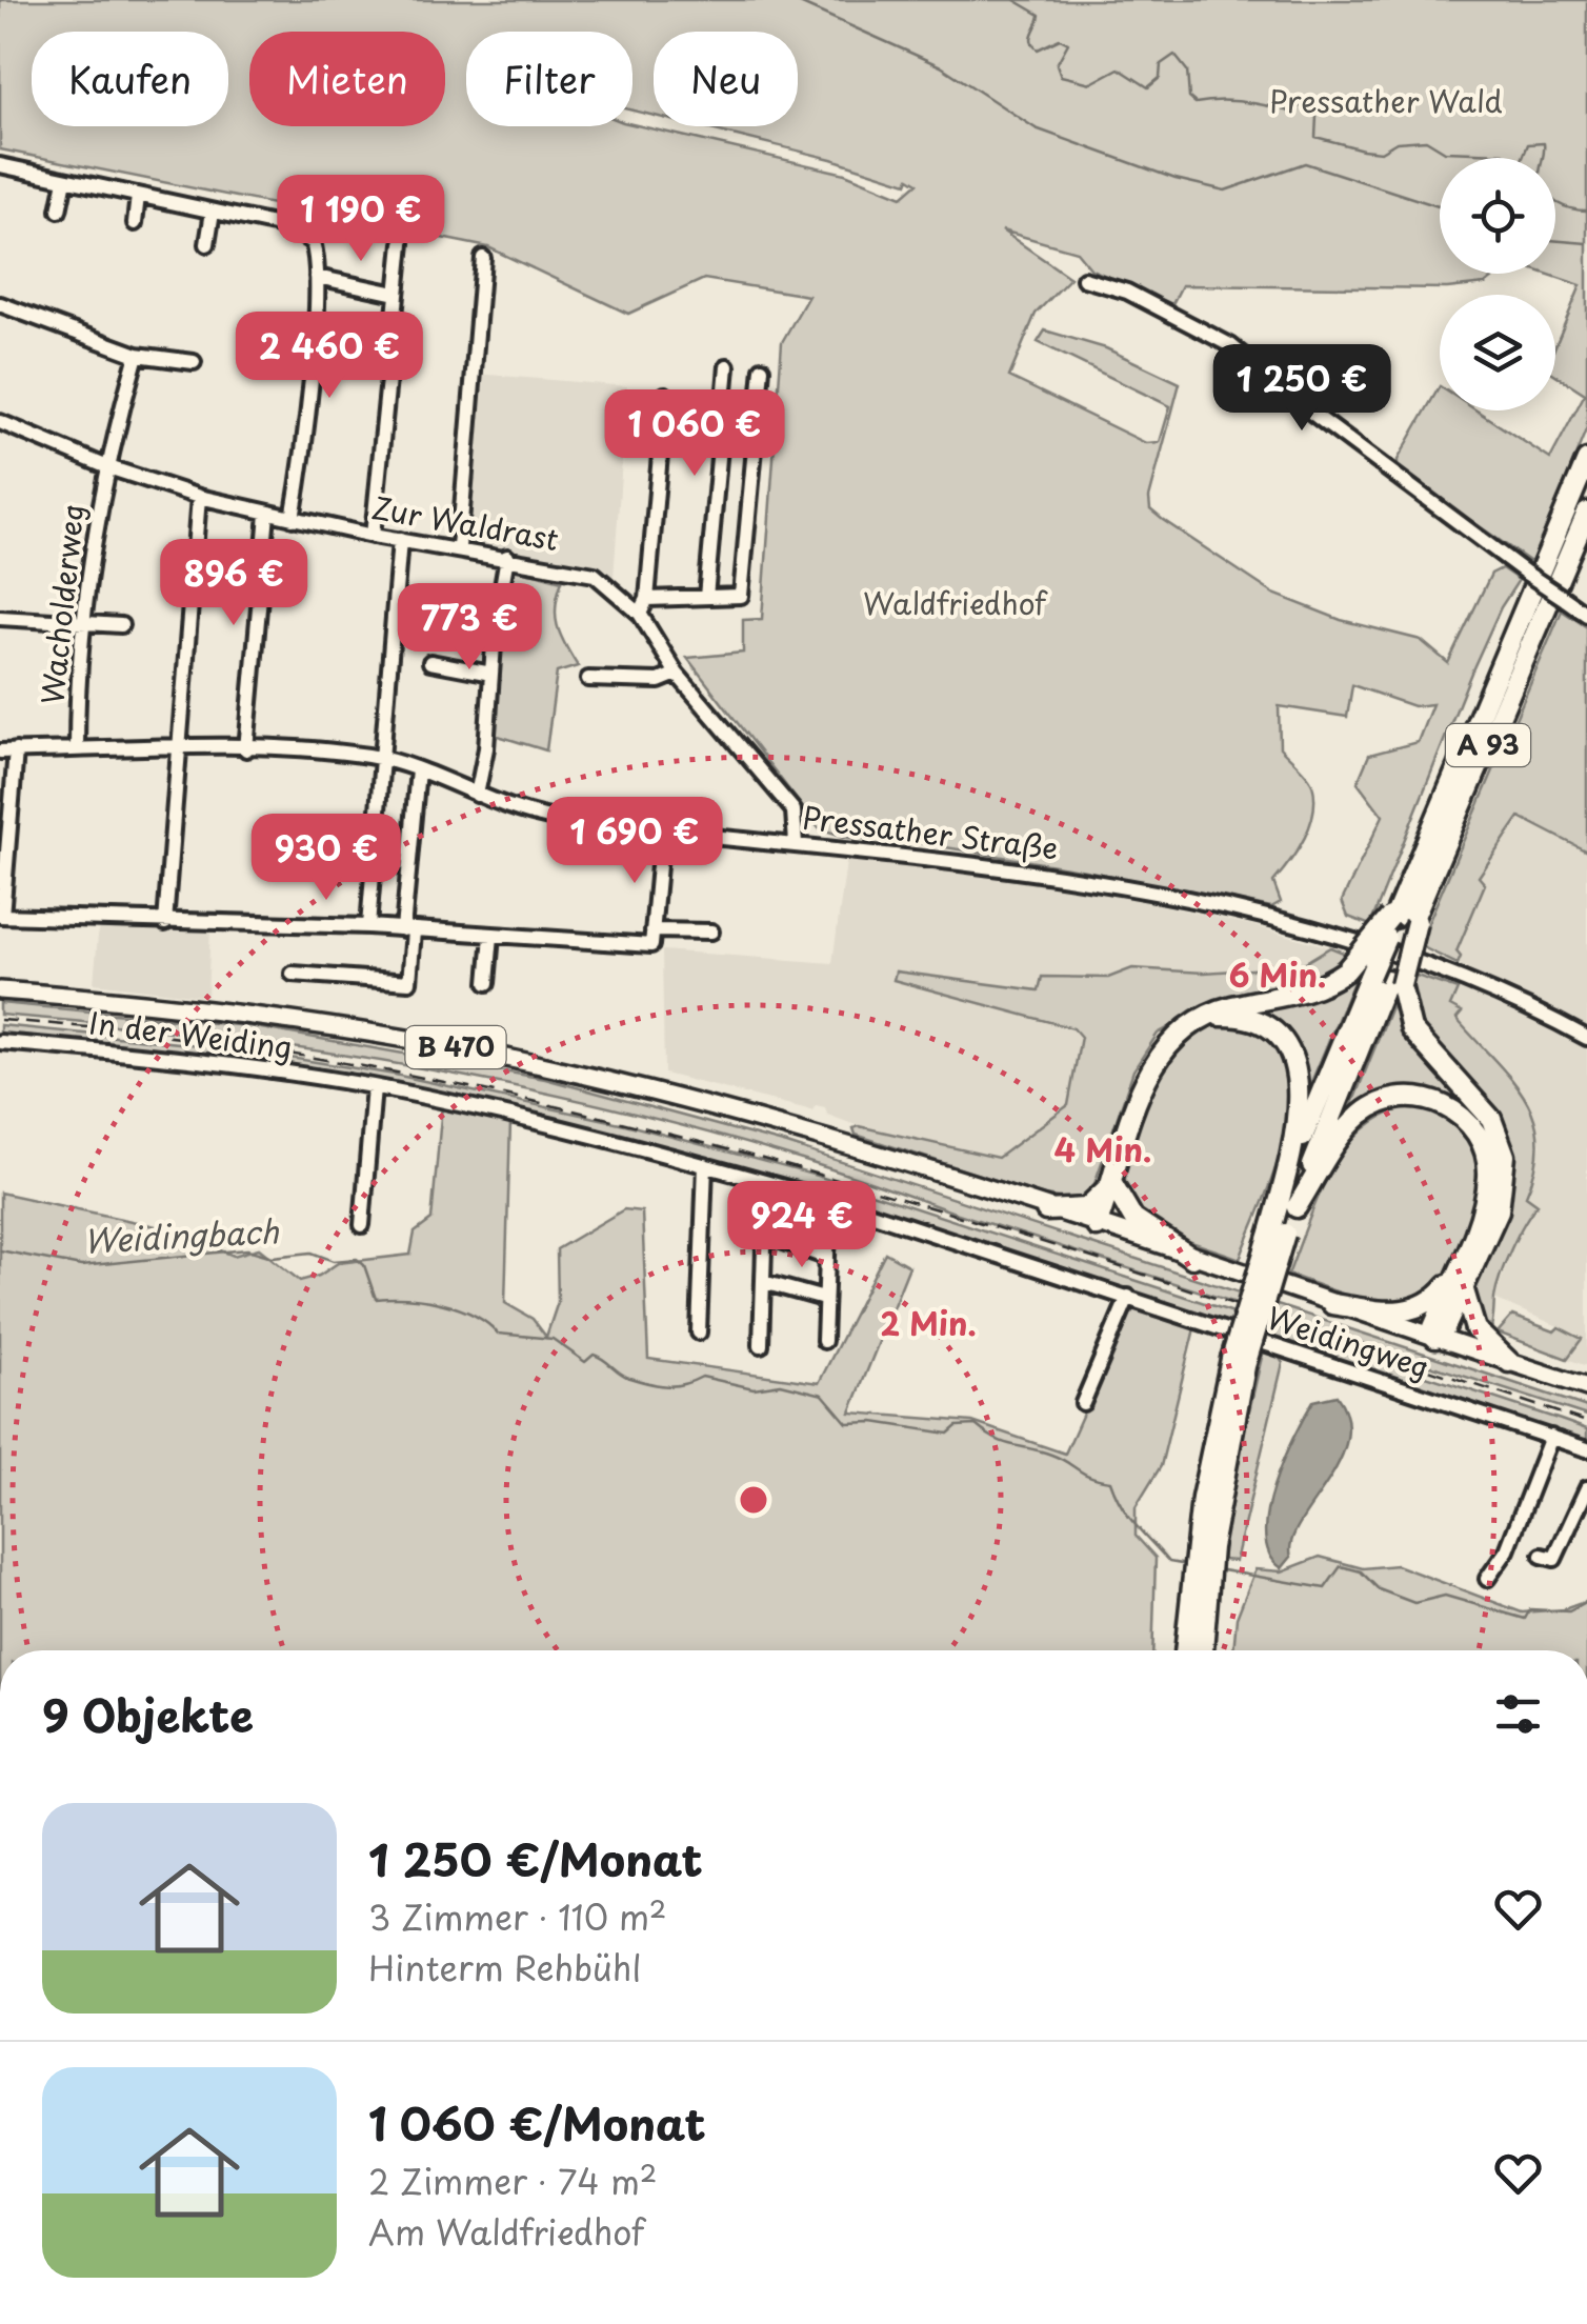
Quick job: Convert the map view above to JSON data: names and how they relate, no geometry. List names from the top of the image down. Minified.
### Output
{"streets":{"highway":["A 93"],"main road":["B 470"],"street":["Zur Waldrast","Wacholderweg","Pressather Straße","In der Weiding","Weidingweg"]},"crossings":[["Zur Waldrast","Wacholderweg"],["Zur Waldrast","Pressather Straße"],["Wacholderweg","Pressather Straße"],["In der Weiding","Weidingweg"]],"water":["Weidingbach"],"parks":["Pressather Wald","Waldfriedhof"],"page":{"chip":["Kaufen","Mieten","Filter","Neu"],"price":["1 190 €","2 460 €","1 250 €","1 060 €","896 €","773 €","1 690 €","930 €","924 €"],"heading":"9 Objekte","list":[{"name":"1 250 €/Monat","note":"3 Zimmer · 110 m² · Hinterm Rehbühl"},{"name":"1 060 €/Monat","note":"2 Zimmer · 74 m² · Am Waldfriedhof"}]},"rings":["6 Min.","4 Min.","2 Min."]}
